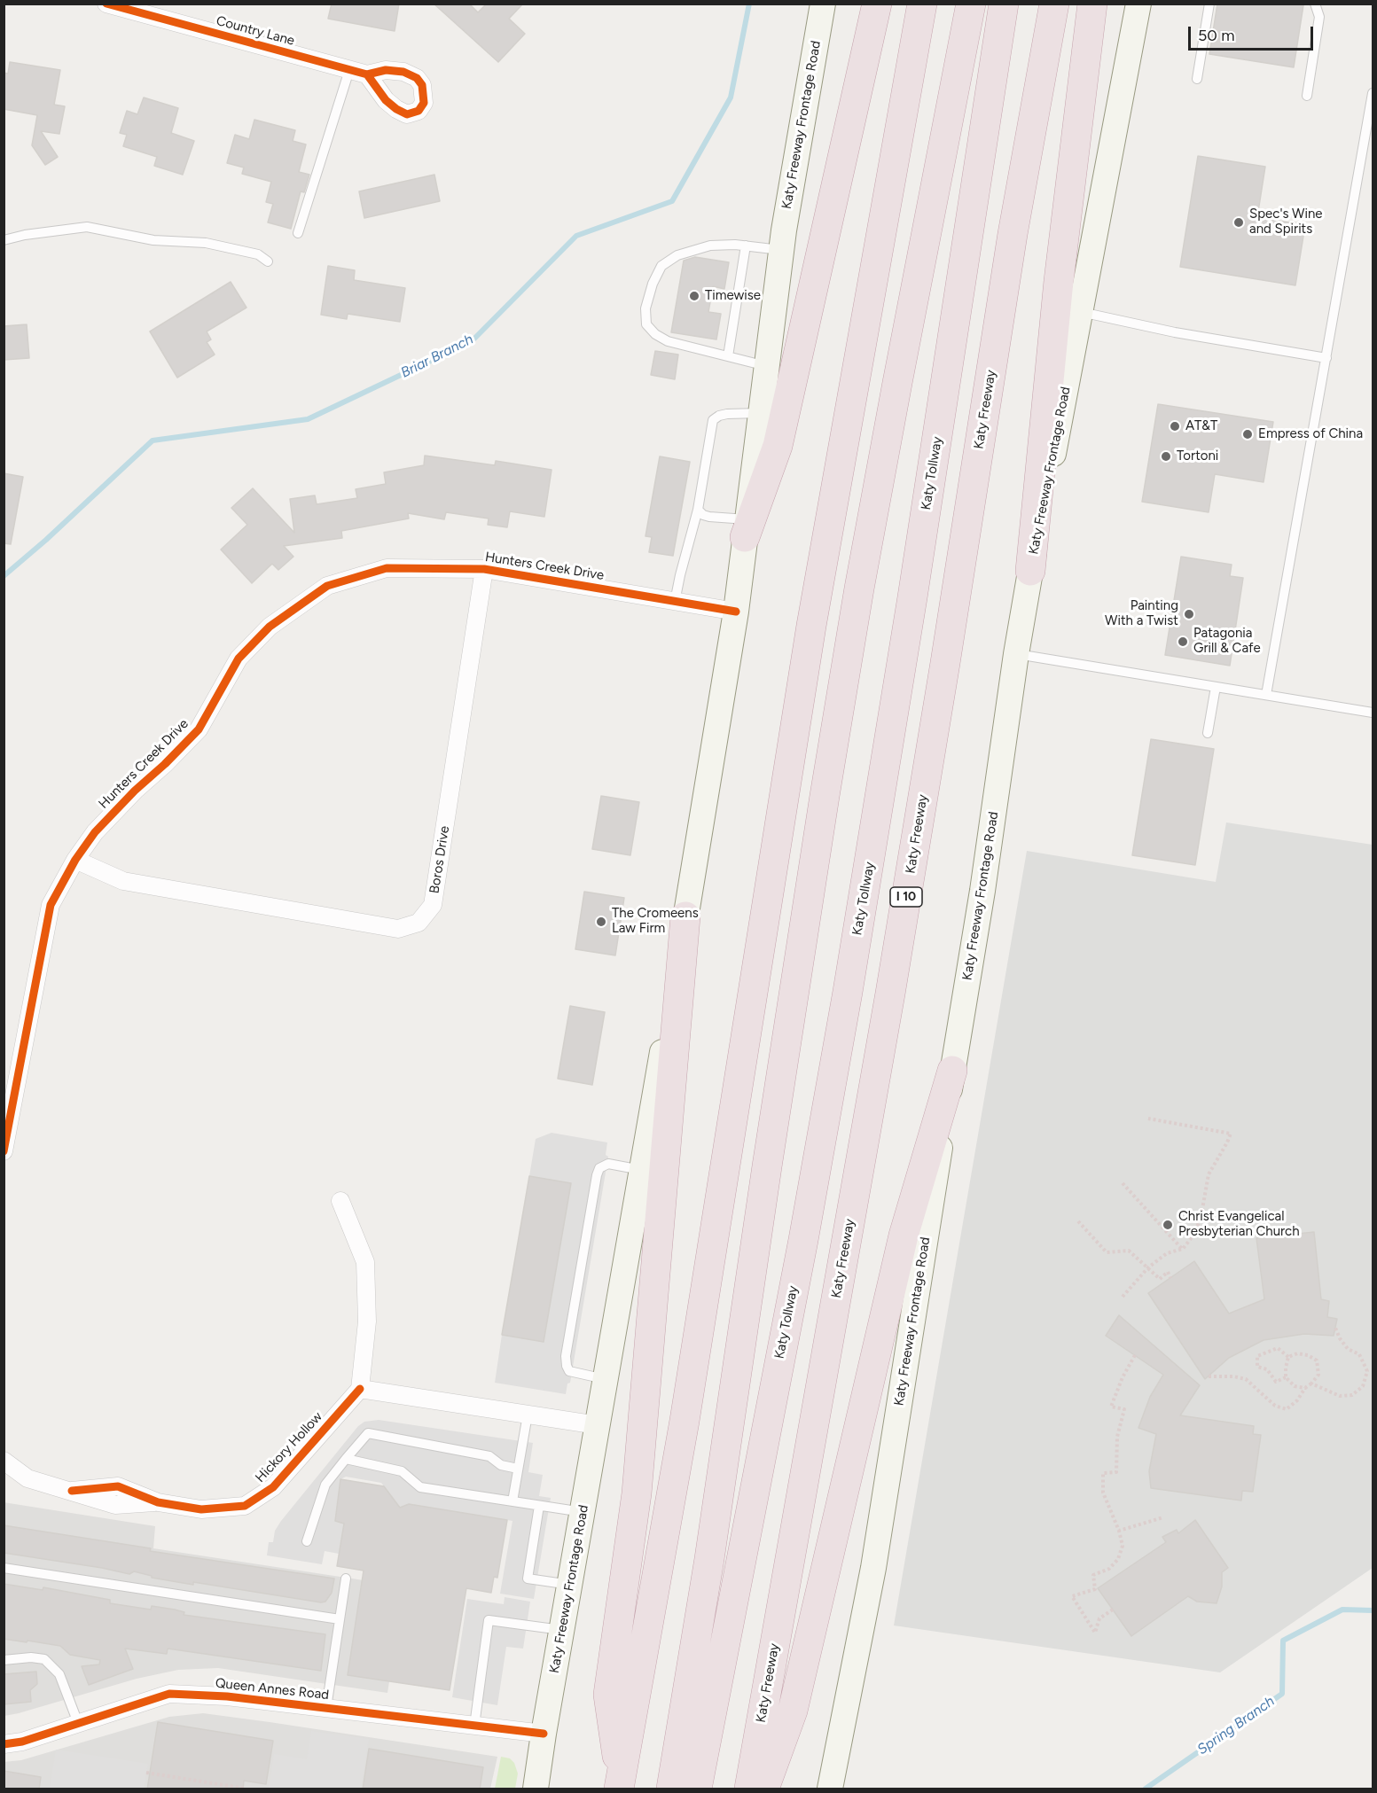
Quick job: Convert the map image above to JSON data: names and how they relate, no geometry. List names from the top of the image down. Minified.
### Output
{"streets":{"highway":["Katy Freeway","Katy Tollway","I 10"],"main road":["Katy Freeway Frontage Road"],"street":["Country Lane","Hunters Creek Drive","Boros Drive","Hickory Hollow","Queen Annes Road"]},"crossings":[["Katy Freeway Frontage Road","Hunters Creek Drive"],["Katy Freeway Frontage Road","Queen Annes Road"],["Hunters Creek Drive","Boros Drive"]],"water":["Briar Branch","Spring Branch"],"places":["Spec's Wine and Spirits","Timewise","AT&T","Empress of China","Tortoni","Painting With a Twist","Patagonia Grill & Cafe","The Cromeens Law Firm","Christ Evangelical Presbyterian Church"],"scale_bar":"50 m"}
